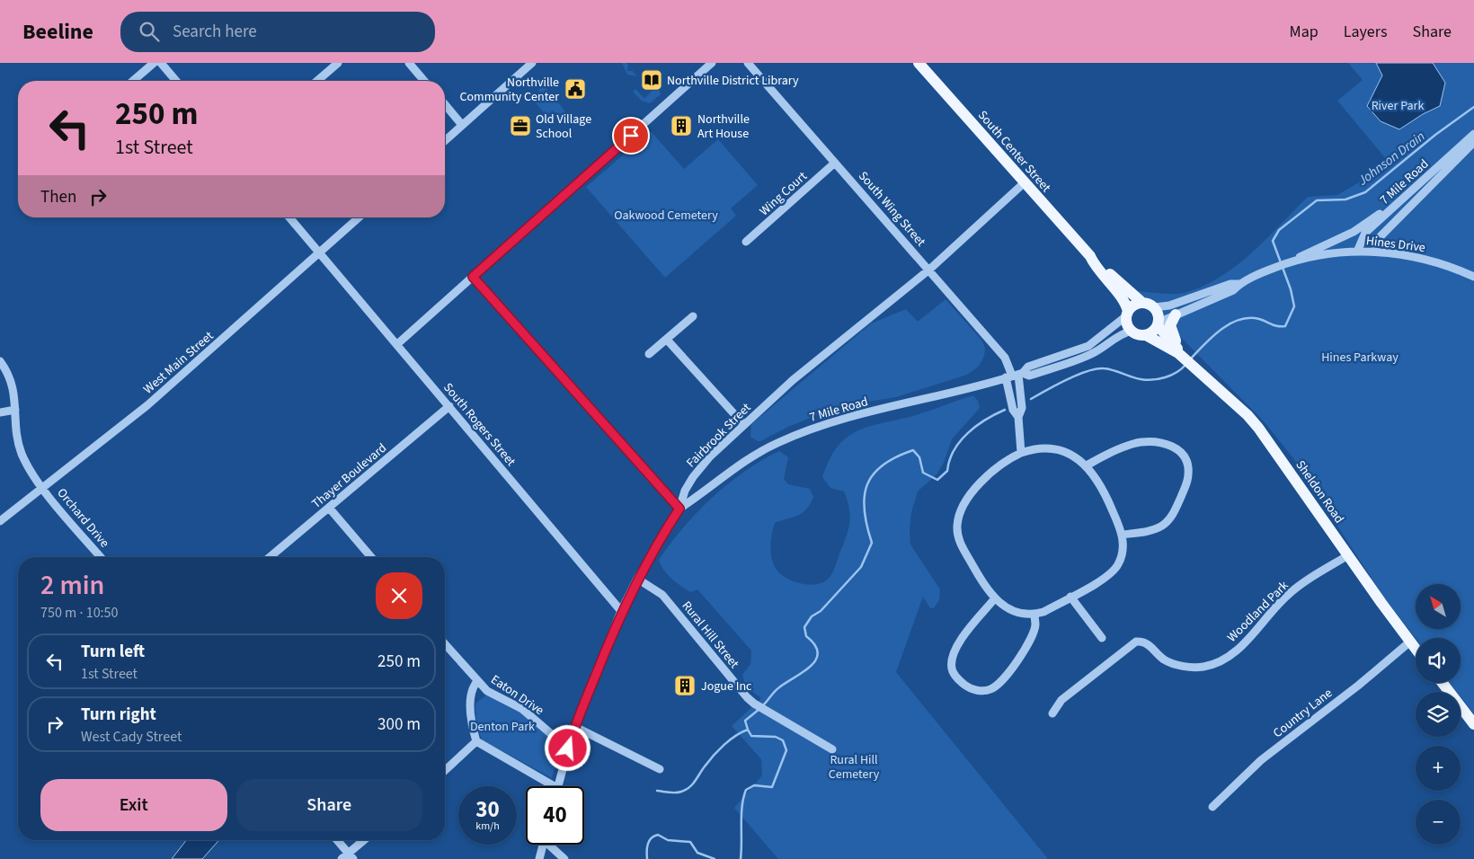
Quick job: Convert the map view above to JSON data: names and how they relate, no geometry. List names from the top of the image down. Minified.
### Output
{"streets":{"main road":["South Center Street","Sheldon Road"],"street":["7 Mile Road","Wing Court","South Wing Street","Hines Drive","West Main Street","South Rogers Street","Fairbrook Street","Thayer Boulevard","Orchard Drive","Woodland Park","Rural Hill Street","Eaton Drive","Country Lane"]},"crossings":[["South Center Street","7 Mile Road"],["South Center Street","Fairbrook Street"],["South Center Street","Sheldon Road"],["7 Mile Road","South Wing Street"],["7 Mile Road","Hines Drive"],["7 Mile Road","Fairbrook Street"],["7 Mile Road","Sheldon Road"],["Wing Court","South Wing Street"],["South Wing Street","Fairbrook Street"],["West Main Street","South Rogers Street"],["West Main Street","Orchard Drive"],["South Rogers Street","Fairbrook Street"],["South Rogers Street","Thayer Boulevard"],["Fairbrook Street","Rural Hill Street"],["Fairbrook Street","Eaton Drive"],["Sheldon Road","Woodland Park"],["Sheldon Road","Country Lane"]],"water":["Johnson Drain"],"parks":["River Park","Oakwood Cemetery","Hines Parkway","Denton Park","Rural Hill Cemetery"],"places":{"library":["Northville District Library"],"public building":["Northville Community Center"],"office":["Old Village School"],"building":["Northville Art House","Jogue Inc"]},"north":"top left","page":{"header":"Beeline","search":"Search here","nav":["Map","Layers","Share"],"turn":["250 m","1st Street"],"then":"Then","heading":["2 min","750 m · 10:50"],"map_buttons":["+","−"],"list":[{"name":"Turn left","note":"1st Street","value":"250 m"},{"name":"Turn right","note":"West Cady Street","value":"300 m"}],"buttons":["Exit","Share"],"speed":"30 km/h","limit":"40"}}
